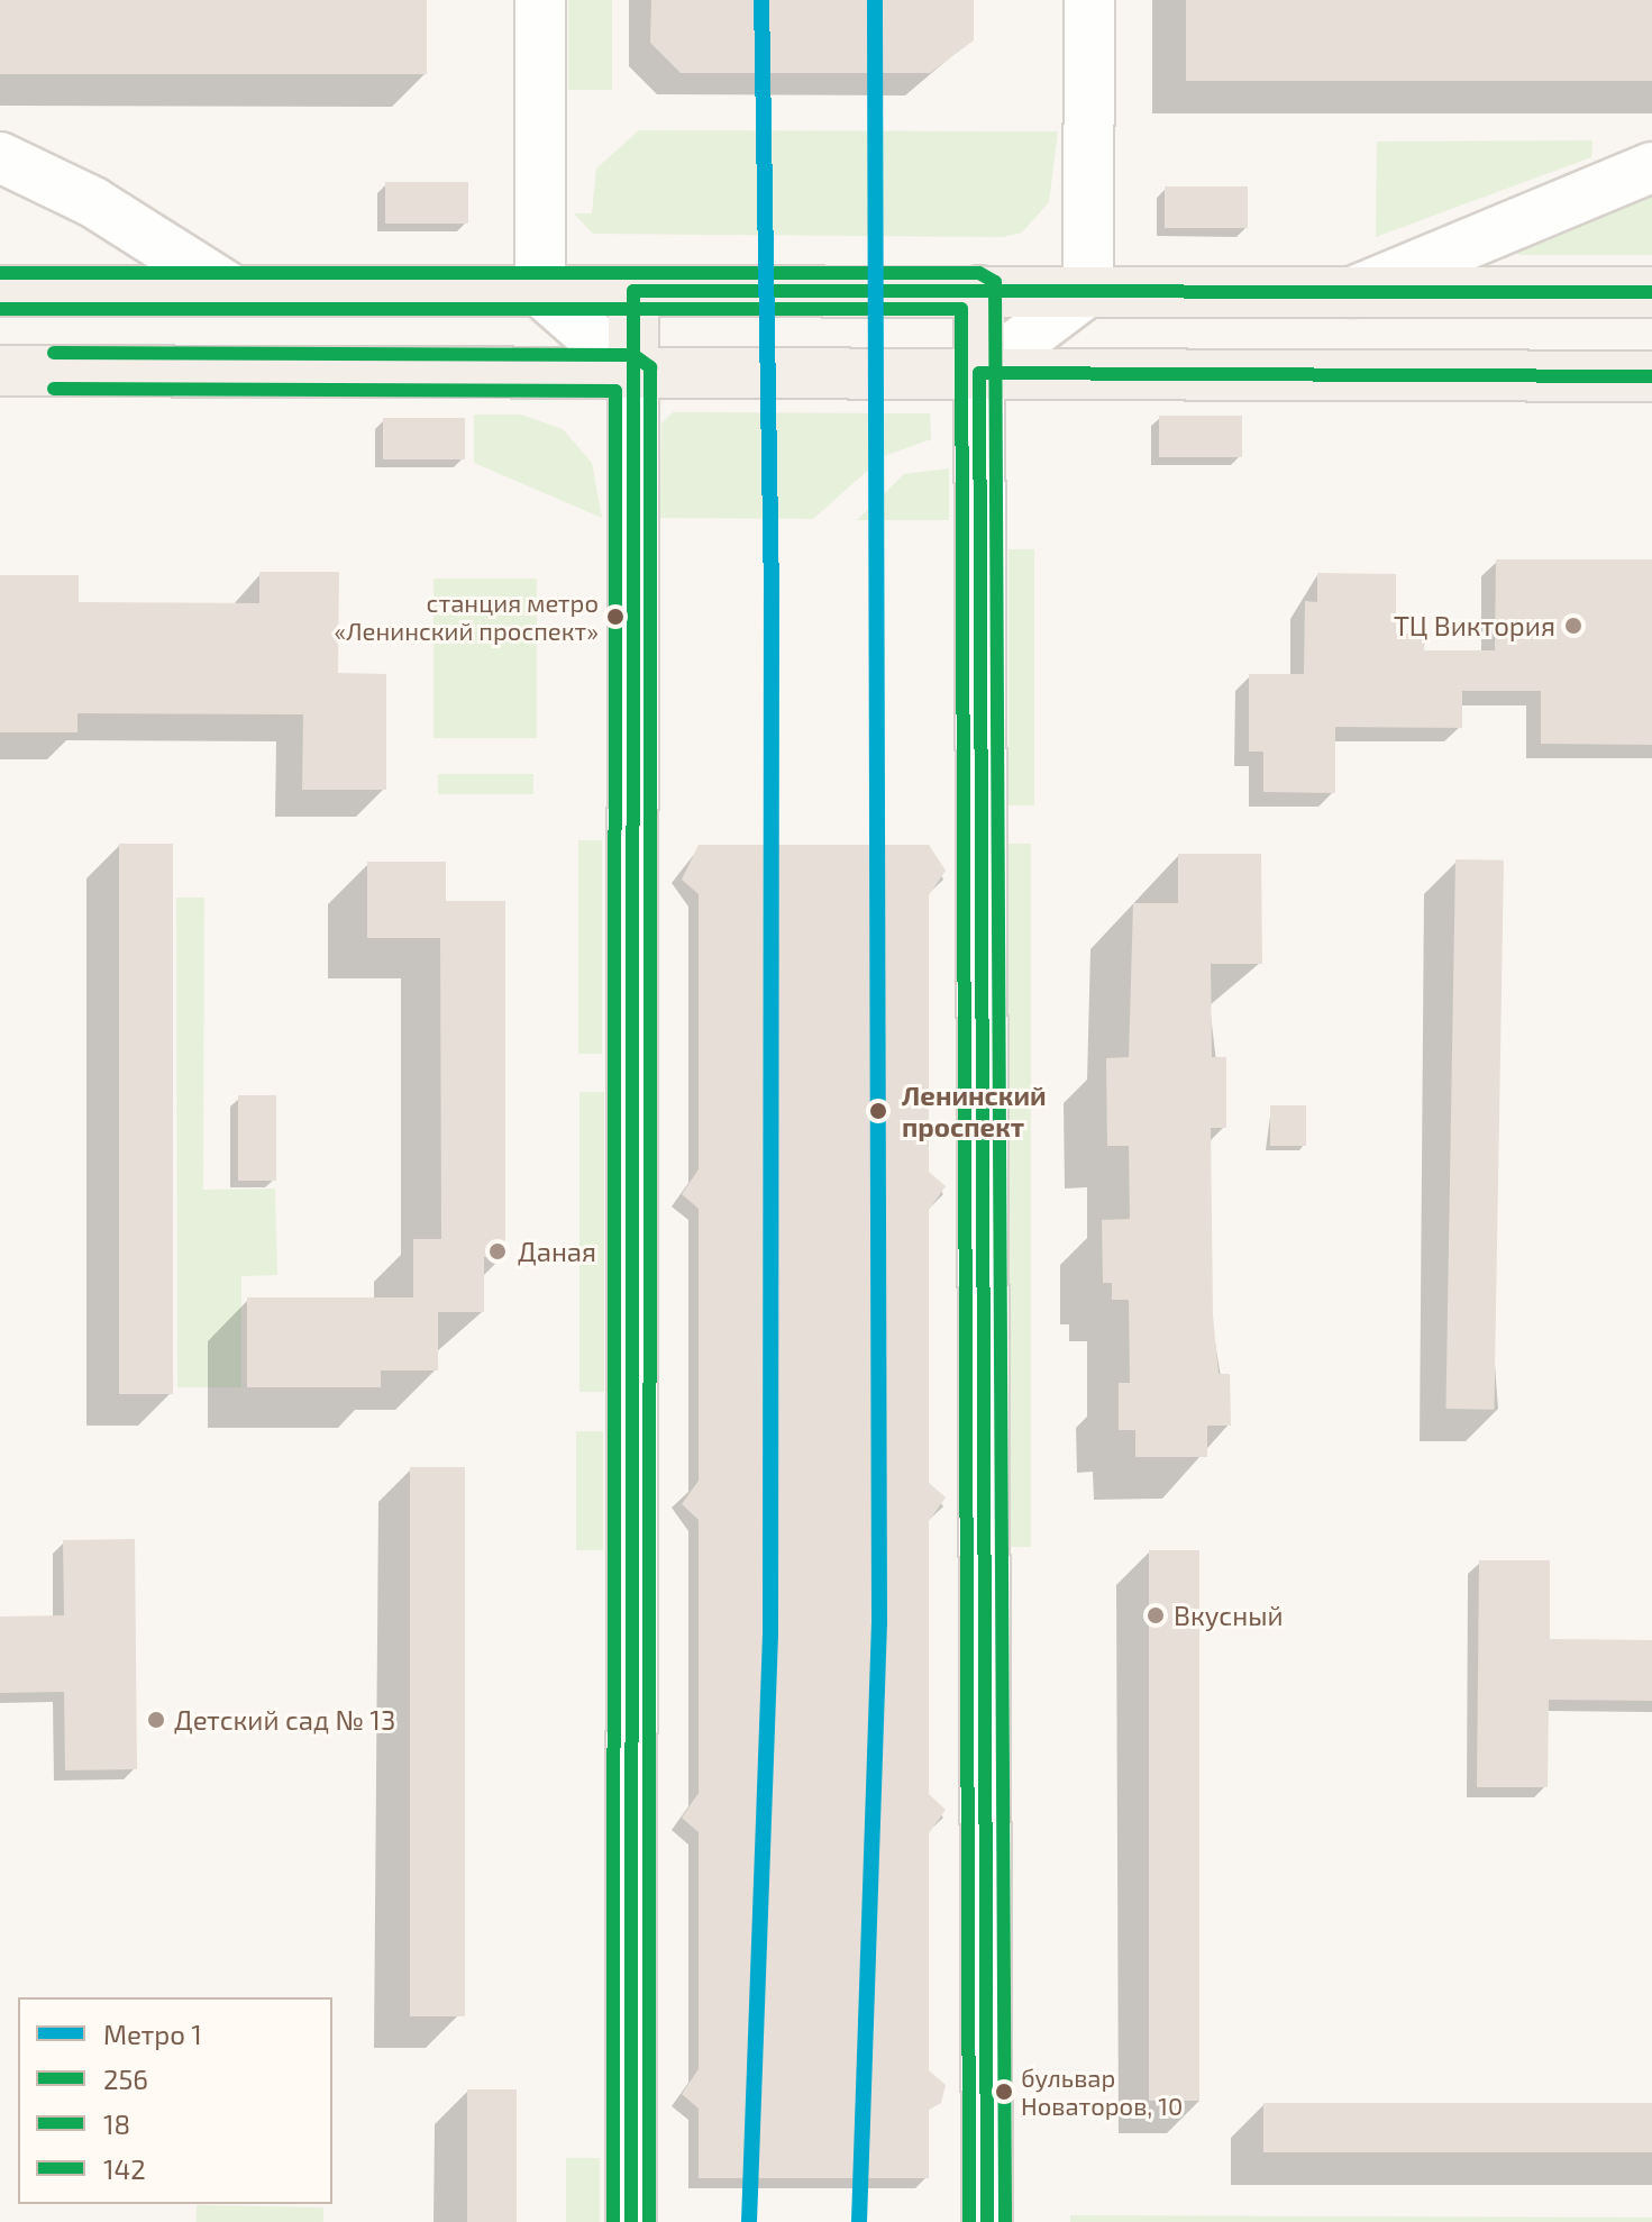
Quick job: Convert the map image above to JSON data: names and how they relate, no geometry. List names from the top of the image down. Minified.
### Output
{"places":["станция метро «Ленинский проспект»","ТЦ Виктория","Ленинский проспект","Даная","Вкусный","Детский сад № 13","бульвар Новаторов, 10"],"lines":["metro line 1","transit line 142","transit line 256","transit line 18"],"legend":["Метро 1","256","18","142"]}
